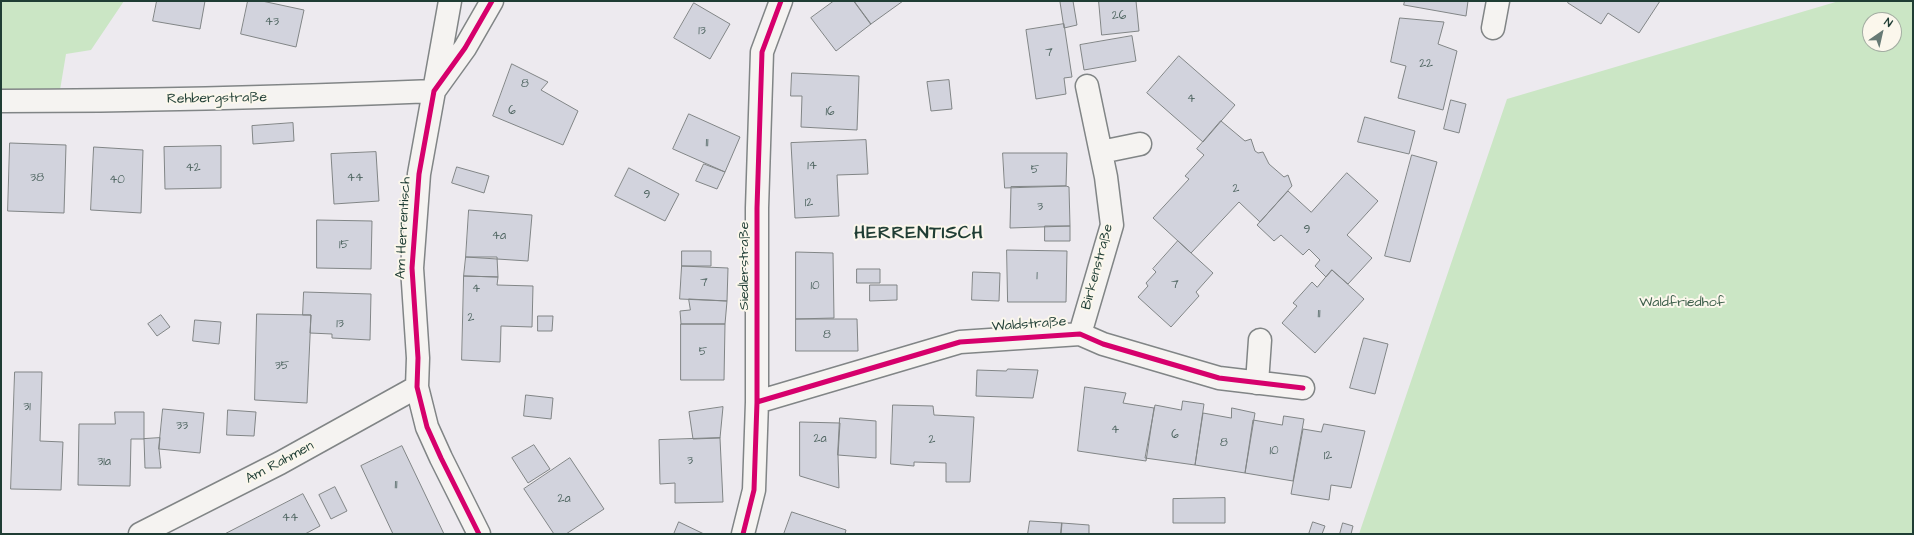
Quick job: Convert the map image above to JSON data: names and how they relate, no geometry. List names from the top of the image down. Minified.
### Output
{"streets":{"street":["Rehbergstraße","Am Herrentisch","Siedlerstraße","Birkenstraße","Waldstraße","Am Rahmen"]},"crossings":[["Rehbergstraße","Am Herrentisch"],["Am Herrentisch","Am Rahmen"],["Siedlerstraße","Waldstraße"],["Birkenstraße","Waldstraße"]],"districts":["HERRENTISCH"],"parks":["Waldfriedhof"],"house_numbers":["26","43","13","7","22","8","4","6","16","11","14","42","5","38","44","40","2","9","12","3","9","4a","15","1","7","7","10","4","11","2","13","8","5","35","31","33","4","6","2a","2","8","10","12","3","31a","11","2a","44"],"north":"top right"}
